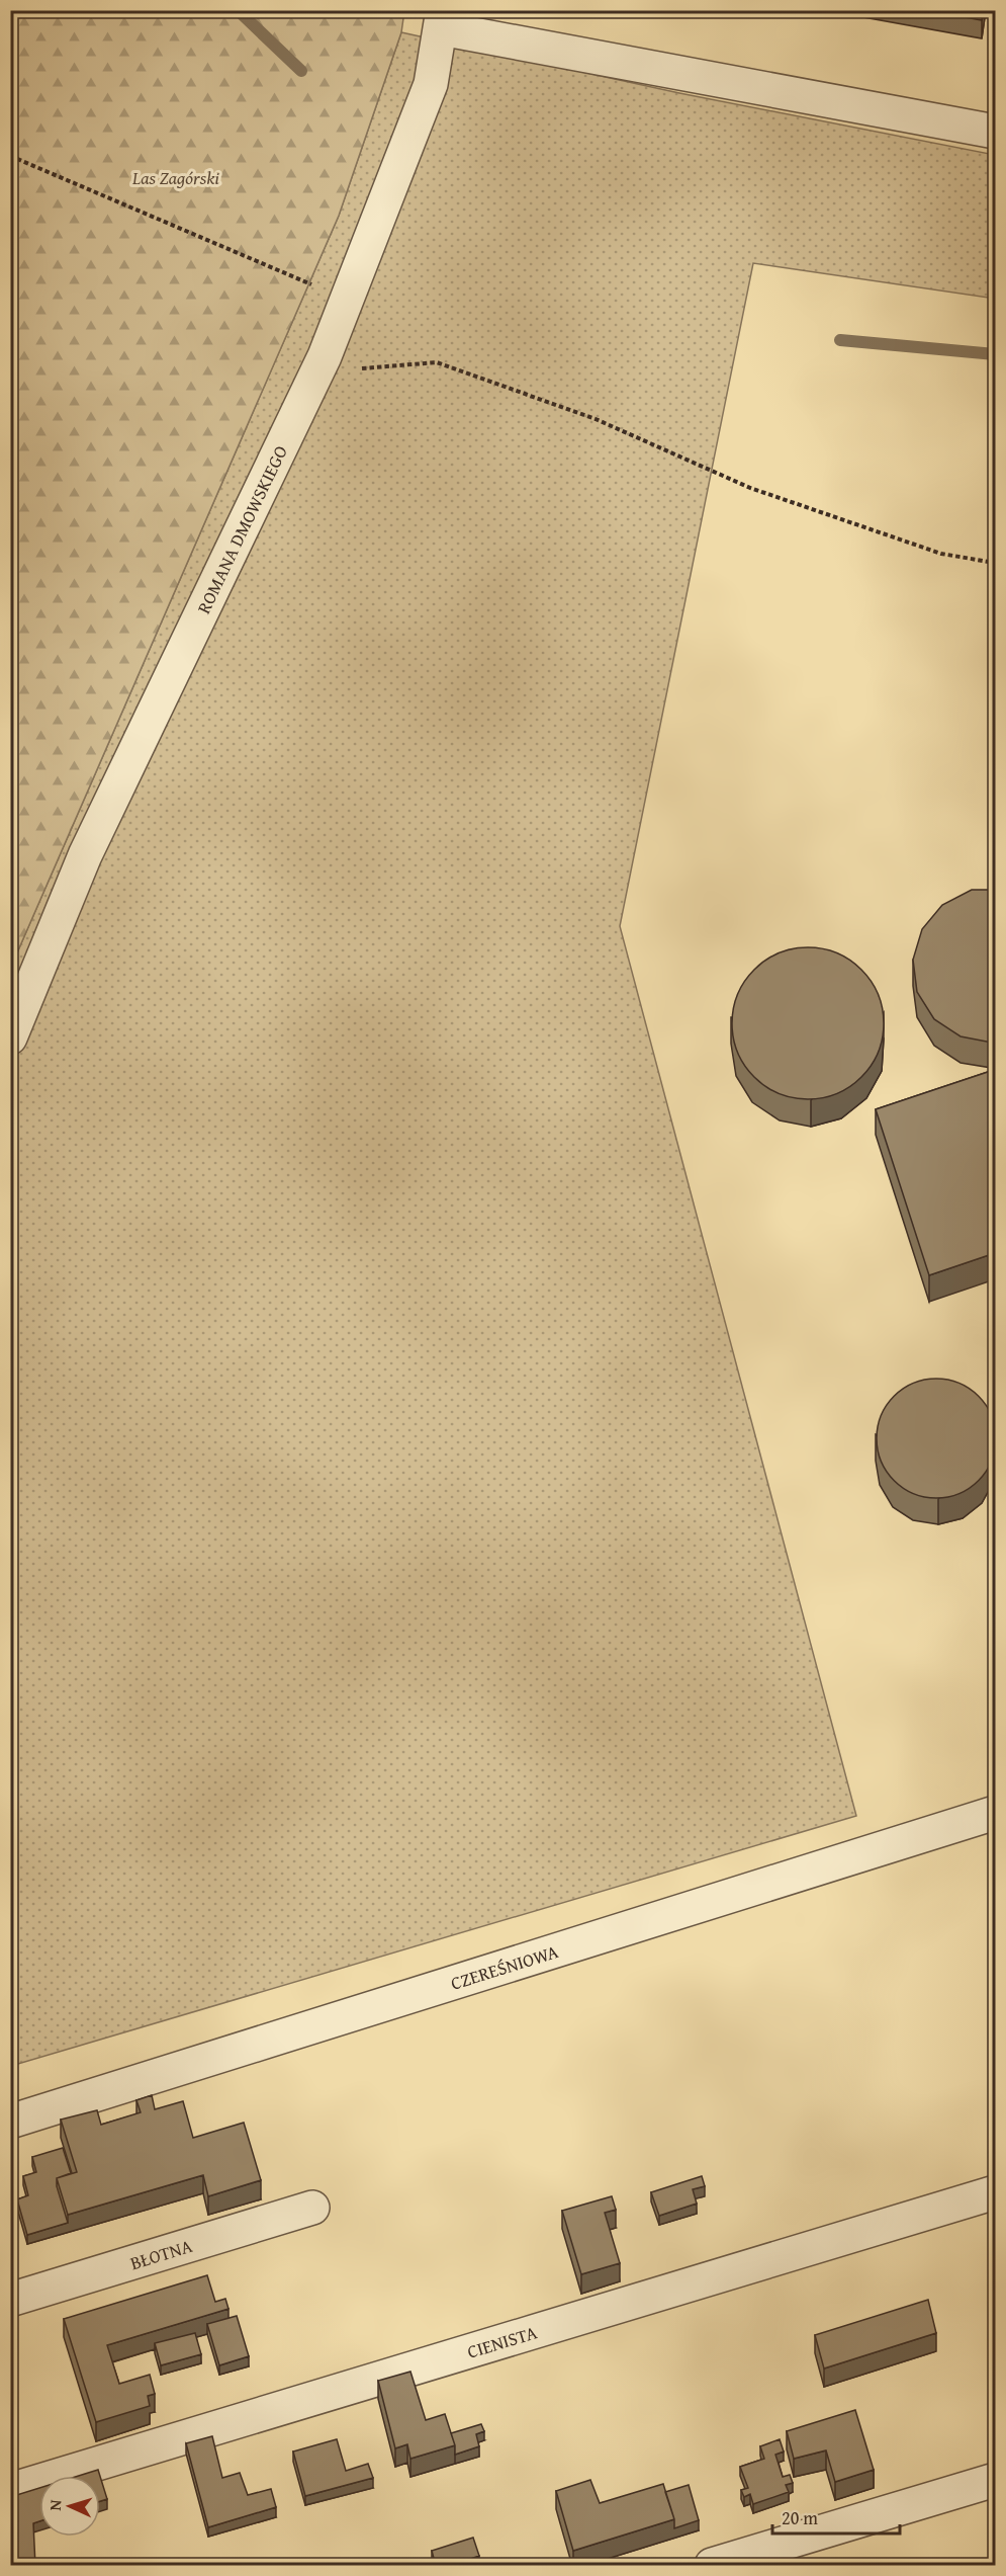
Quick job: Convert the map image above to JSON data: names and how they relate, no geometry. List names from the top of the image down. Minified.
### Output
{"streets":{"street":["ROMANA DMOWSKIEGO","CZEREŚNIOWA","BŁOTNA","CIENISTA"]},"parks":["Las Zagórski"],"scale_bar":"20 m","north":"left"}
